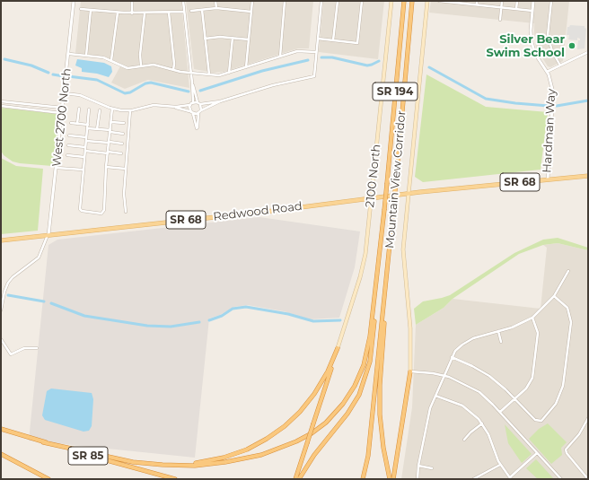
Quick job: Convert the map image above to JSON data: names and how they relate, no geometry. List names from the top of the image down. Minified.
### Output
{"streets":{"highway":["SR 194","Mountain View Corridor","SR 85"],"main road":["2100 North","SR 68","Redwood Road"],"street":["West 2700 North","Hardman Way"]},"crossings":[["West 2700 North","Redwood Road"],["Hardman Way","SR 68"],["Hardman Way","Redwood Road"],["2100 North","Redwood Road"],["SR 68","Redwood Road"]],"places":["Silver Bear Swim School"]}
